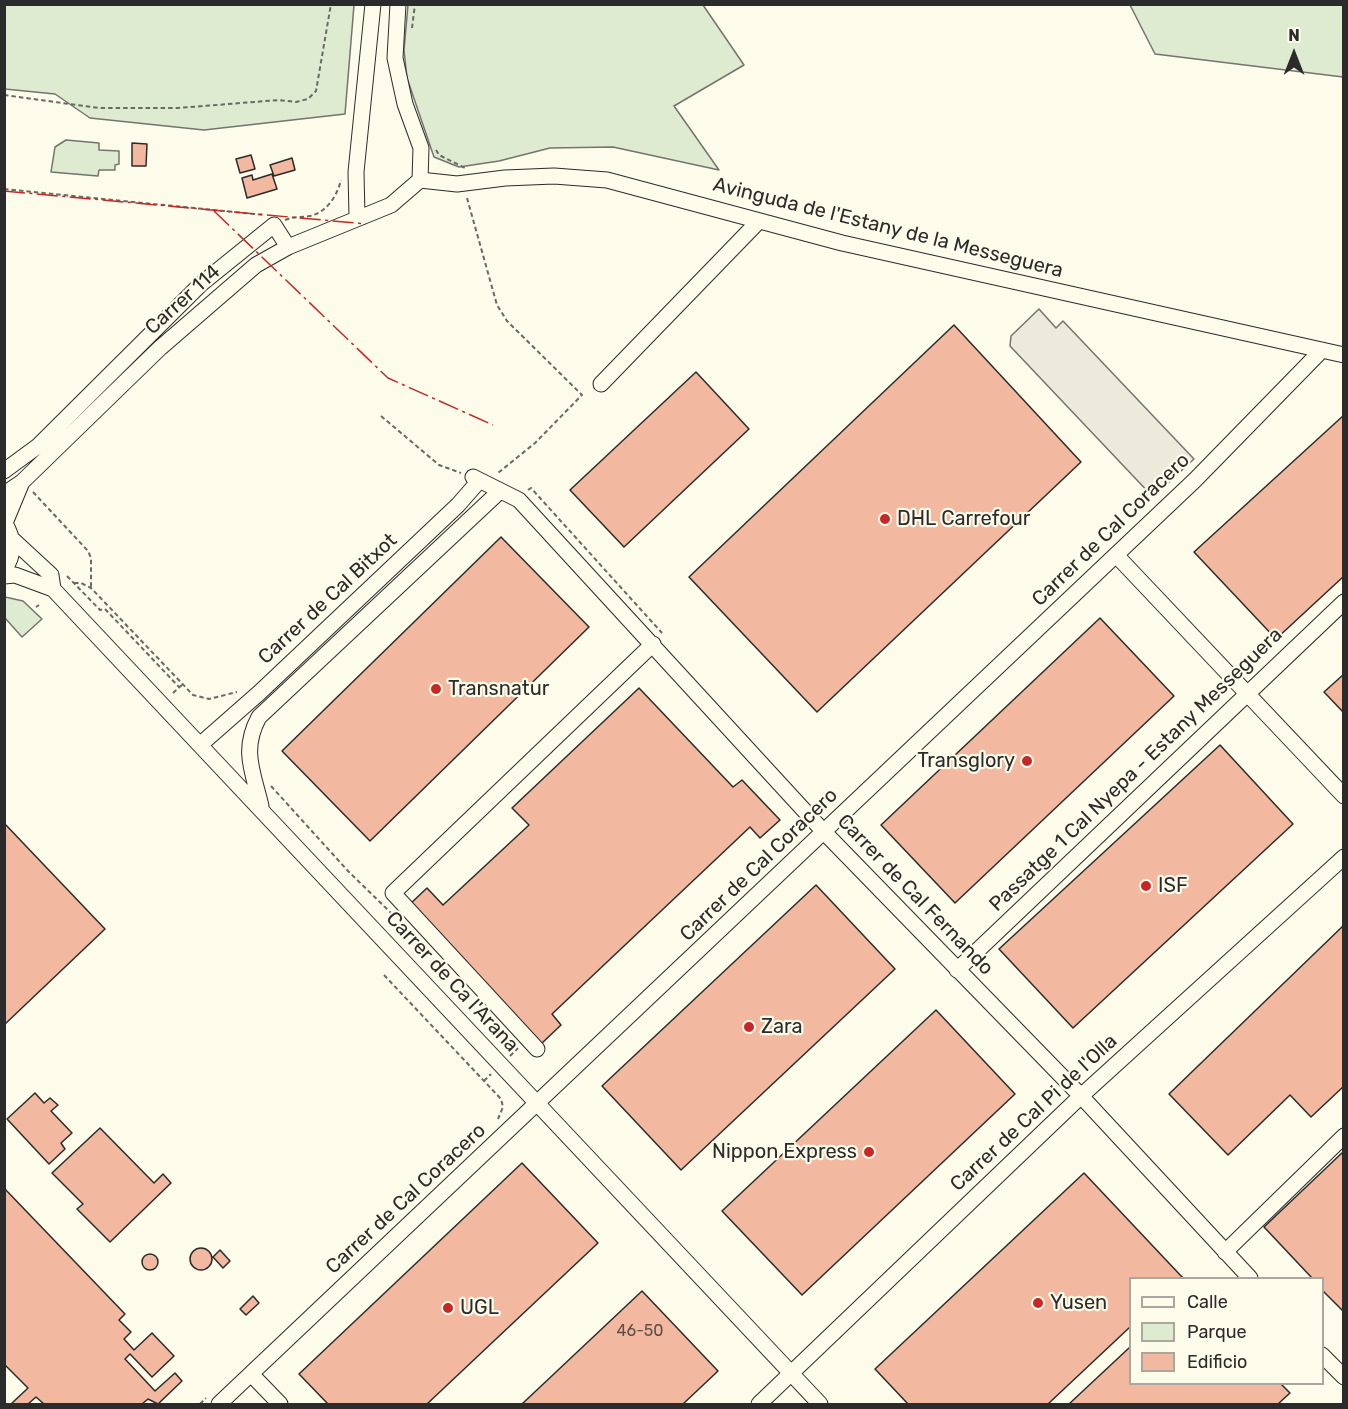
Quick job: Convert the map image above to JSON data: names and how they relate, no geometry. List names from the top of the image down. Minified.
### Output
{"streets":{"street":["Avinguda de l'Estany de la Messeguera","Carrer 114","Carrer de Cal Coracero","Carrer de Cal Bitxot","Passatge 1 Cal Nyepa - Estany Messeguera","Carrer de Cal Fernando","Carrer de Ca l'Arana","Carrer de Cal Pi de l'Olla"]},"crossings":[["Avinguda de l'Estany de la Messeguera","Carrer 114"],["Avinguda de l'Estany de la Messeguera","Carrer de Cal Coracero"],["Carrer de Cal Coracero","Carrer de Cal Fernando"],["Carrer de Cal Coracero","Carrer de Ca l'Arana"],["Carrer de Cal Bitxot","Carrer de Cal Fernando"],["Carrer de Cal Bitxot","Carrer de Ca l'Arana"],["Passatge 1 Cal Nyepa - Estany Messeguera","Carrer de Cal Fernando"],["Carrer de Cal Fernando","Carrer de Cal Pi de l'Olla"],["Carrer de Ca l'Arana","Carrer de Cal Pi de l'Olla"]],"places":["DHL Carrefour","Transnatur","Transglory","ISF","Zara","Nippon Express","Yusen","UGL"],"house_numbers":["46-50"],"legend":["Calle","Parque","Edificio"],"north":"top"}
